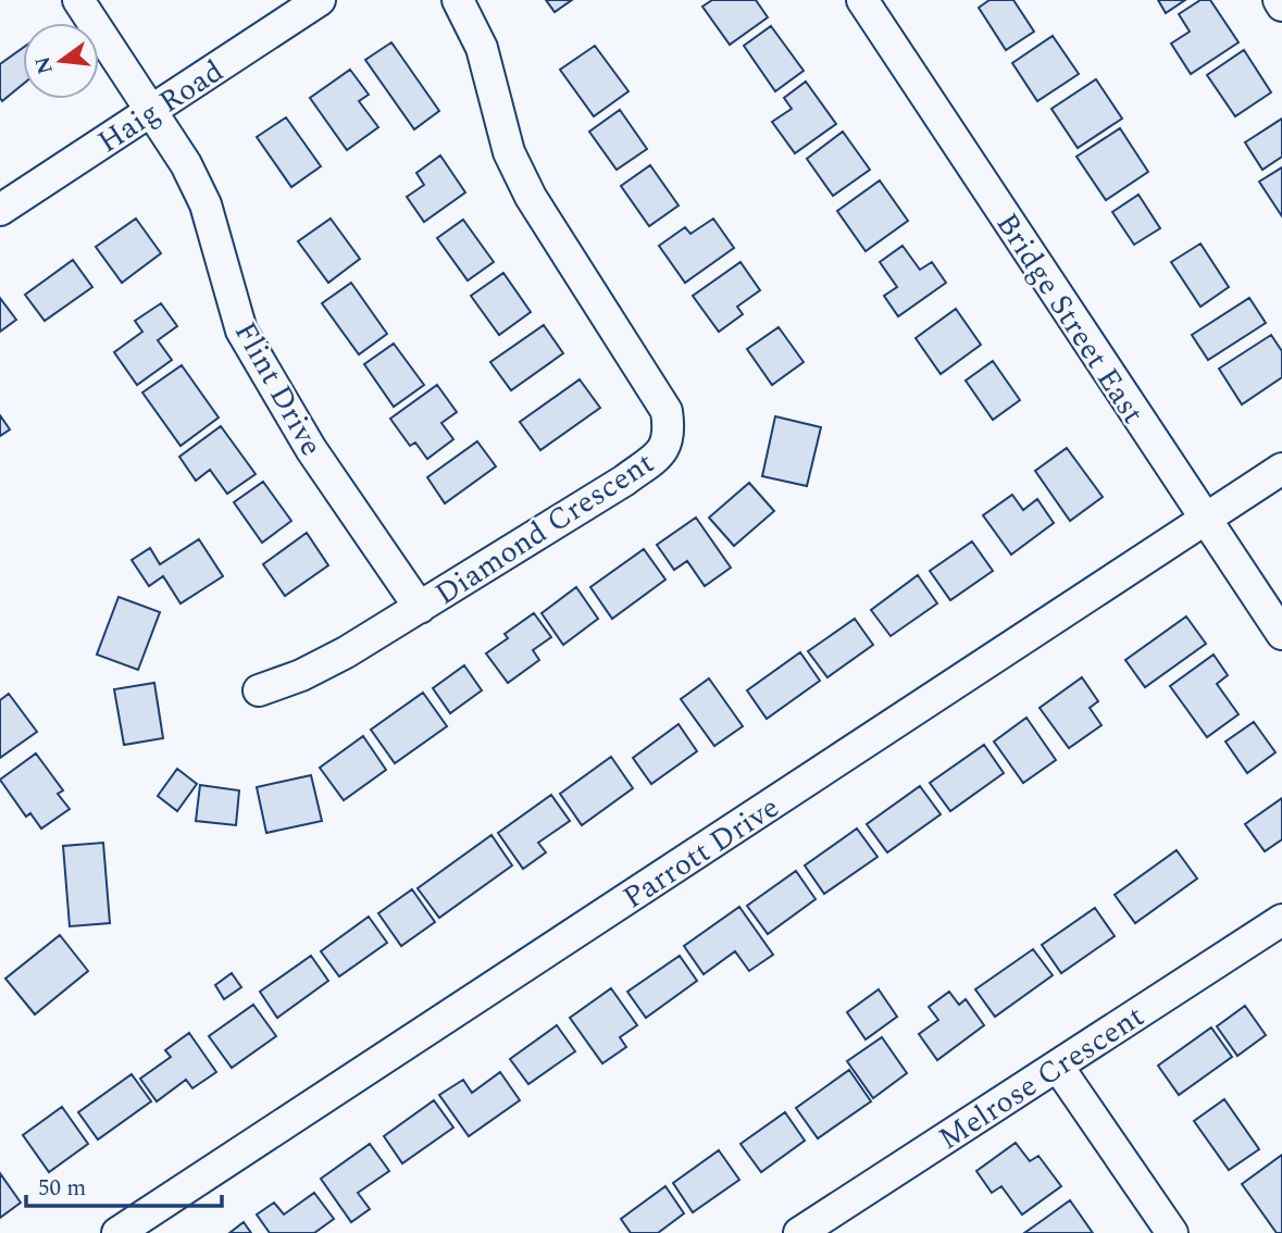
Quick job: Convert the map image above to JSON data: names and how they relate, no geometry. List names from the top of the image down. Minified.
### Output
{"streets":{"street":["Haig Road","Bridge Street East","Flint Drive","Diamond Crescent","Parrott Drive","Melrose Crescent"]},"crossings":[["Haig Road","Flint Drive"],["Bridge Street East","Parrott Drive"],["Flint Drive","Diamond Crescent"]],"scale_bar":"50 m","north":"left"}
